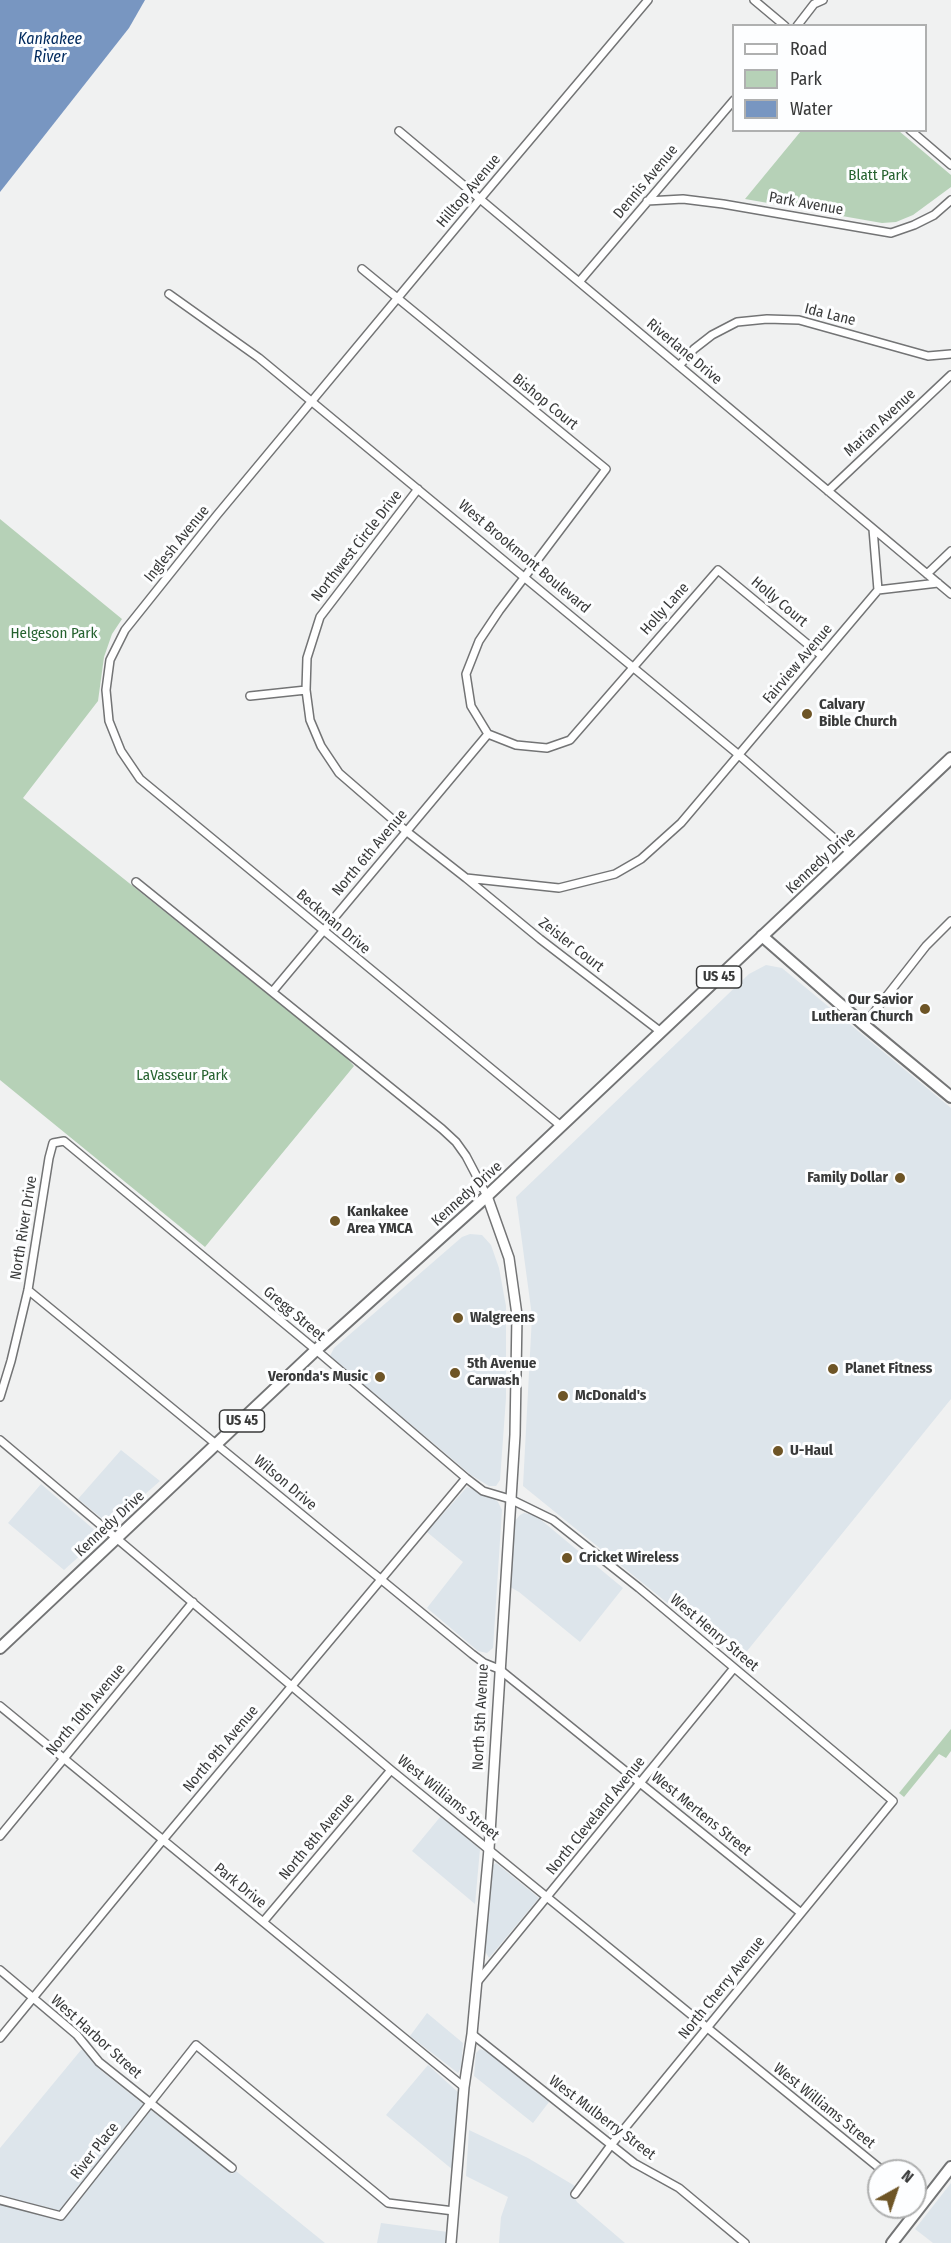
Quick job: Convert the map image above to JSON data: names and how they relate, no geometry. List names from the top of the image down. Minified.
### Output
{"streets":{"main road":["Kennedy Drive","US 45"],"street":["Dennis Avenue","Hilltop Avenue","Park Avenue","Ida Lane","Riverlane Drive","Bishop Court","Marian Avenue","Inglesh Avenue","Northwest Circle Drive","West Brookmont Boulevard","Holly Court","Holly Lane","Fairview Avenue","North 6th Avenue","Beckman Drive","Zeisler Court","North River Drive","Gregg Street","Wilson Drive","West Henry Street","North 10th Avenue","North 5th Avenue","North 9th Avenue","West Williams Street","West Mertens Street","North Cleveland Avenue","North 8th Avenue","Park Drive","North Cherry Avenue","West Harbor Street","West Mulberry Street","River Place"]},"crossings":[["Dennis Avenue","Park Avenue"],["Dennis Avenue","Riverlane Drive"],["Hilltop Avenue","Riverlane Drive"],["Hilltop Avenue","Bishop Court"],["Hilltop Avenue","Inglesh Avenue"],["Hilltop Avenue","West Brookmont Boulevard"],["Ida Lane","Riverlane Drive"],["Riverlane Drive","Marian Avenue"],["Bishop Court","West Brookmont Boulevard"],["Bishop Court","Holly Lane"],["Bishop Court","North 6th Avenue"],["Inglesh Avenue","West Brookmont Boulevard"],["Inglesh Avenue","Beckman Drive"],["Northwest Circle Drive","West Brookmont Boulevard"],["Northwest Circle Drive","North 6th Avenue"],["Northwest Circle Drive","Zeisler Court"],["West Brookmont Boulevard","Holly Lane"],["West Brookmont Boulevard","Fairview Avenue"],["West Brookmont Boulevard","North 6th Avenue"],["West Brookmont Boulevard","Kennedy Drive"],["Holly Court","Holly Lane"],["Holly Court","Fairview Avenue"],["Holly Lane","North 6th Avenue"],["Fairview Avenue","Zeisler Court"],["North 6th Avenue","Beckman Drive"],["North 6th Avenue","Zeisler Court"],["Kennedy Drive","Beckman Drive"],["Kennedy Drive","Zeisler Court"],["Kennedy Drive","Gregg Street"],["Kennedy Drive","Wilson Drive"],["Kennedy Drive","North 5th Avenue"],["Kennedy Drive","West Williams Street"],["North River Drive","Gregg Street"],["North River Drive","Wilson Drive"],["Gregg Street","West Henry Street"],["Gregg Street","North 5th Avenue"],["Gregg Street","North 9th Avenue"],["Wilson Drive","North 5th Avenue"],["Wilson Drive","North 9th Avenue"],["Wilson Drive","West Mertens Street"],["West Henry Street","North 5th Avenue"],["West Henry Street","North Cleveland Avenue"],["West Henry Street","North Cherry Avenue"],["North 10th Avenue","West Williams Street"],["North 10th Avenue","Park Drive"],["North 5th Avenue","West Williams Street"],["North 5th Avenue","West Mertens Street"],["North 5th Avenue","North Cleveland Avenue"],["North 5th Avenue","Park Drive"],["North 5th Avenue","West Mulberry Street"],["North 5th Avenue","River Place"],["North 9th Avenue","West Williams Street"],["North 9th Avenue","Park Drive"],["North 9th Avenue","West Harbor Street"],["West Williams Street","North Cleveland Avenue"],["West Williams Street","North 8th Avenue"],["West Williams Street","North Cherry Avenue"],["West Mertens Street","North Cleveland Avenue"],["West Mertens Street","North Cherry Avenue"],["North 8th Avenue","Park Drive"],["North Cherry Avenue","West Mulberry Street"],["West Harbor Street","River Place"]],"water":["Kankakee River"],"parks":["Blatt Park","Helgeson Park","LaVasseur Park"],"places":["Calvary Bible Church","Our Savior Lutheran Church","Family Dollar","Kankakee Area YMCA","Walgreens","Planet Fitness","5th Avenue Carwash","Veronda's Music","McDonald's","U-Haul","Cricket Wireless"],"legend":["Road","Park","Water"],"north":"top right"}
